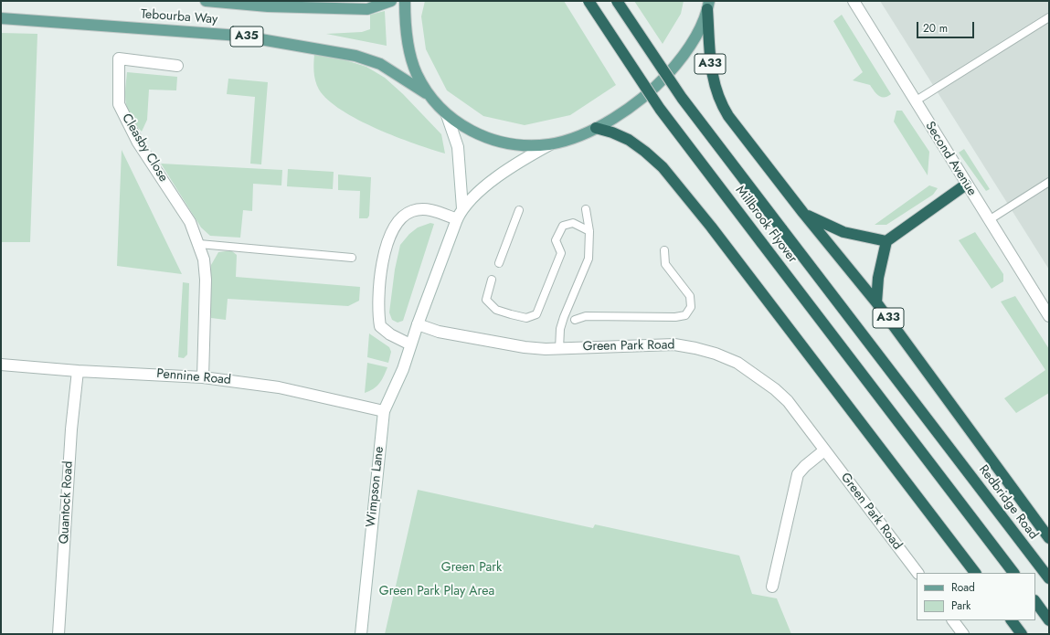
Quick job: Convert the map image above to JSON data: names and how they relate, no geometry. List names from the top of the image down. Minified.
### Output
{"streets":{"highway":["A33","Millbrook Flyover","Redbridge Road"],"main road":["Tebourba Way","A35"],"street":["Cleasby Close","Second Avenue","Green Park Road","Pennine Road","Wimpson Lane","Quantock Road"]},"crossings":[["Cleasby Close","Pennine Road"],["Millbrook Flyover","Redbridge Road"],["Green Park Road","Wimpson Lane"],["Pennine Road","Wimpson Lane"],["Pennine Road","Quantock Road"]],"parks":["Green Park","Green Park Play Area"],"legend":["Road","Park"],"scale_bar":"20 m"}
